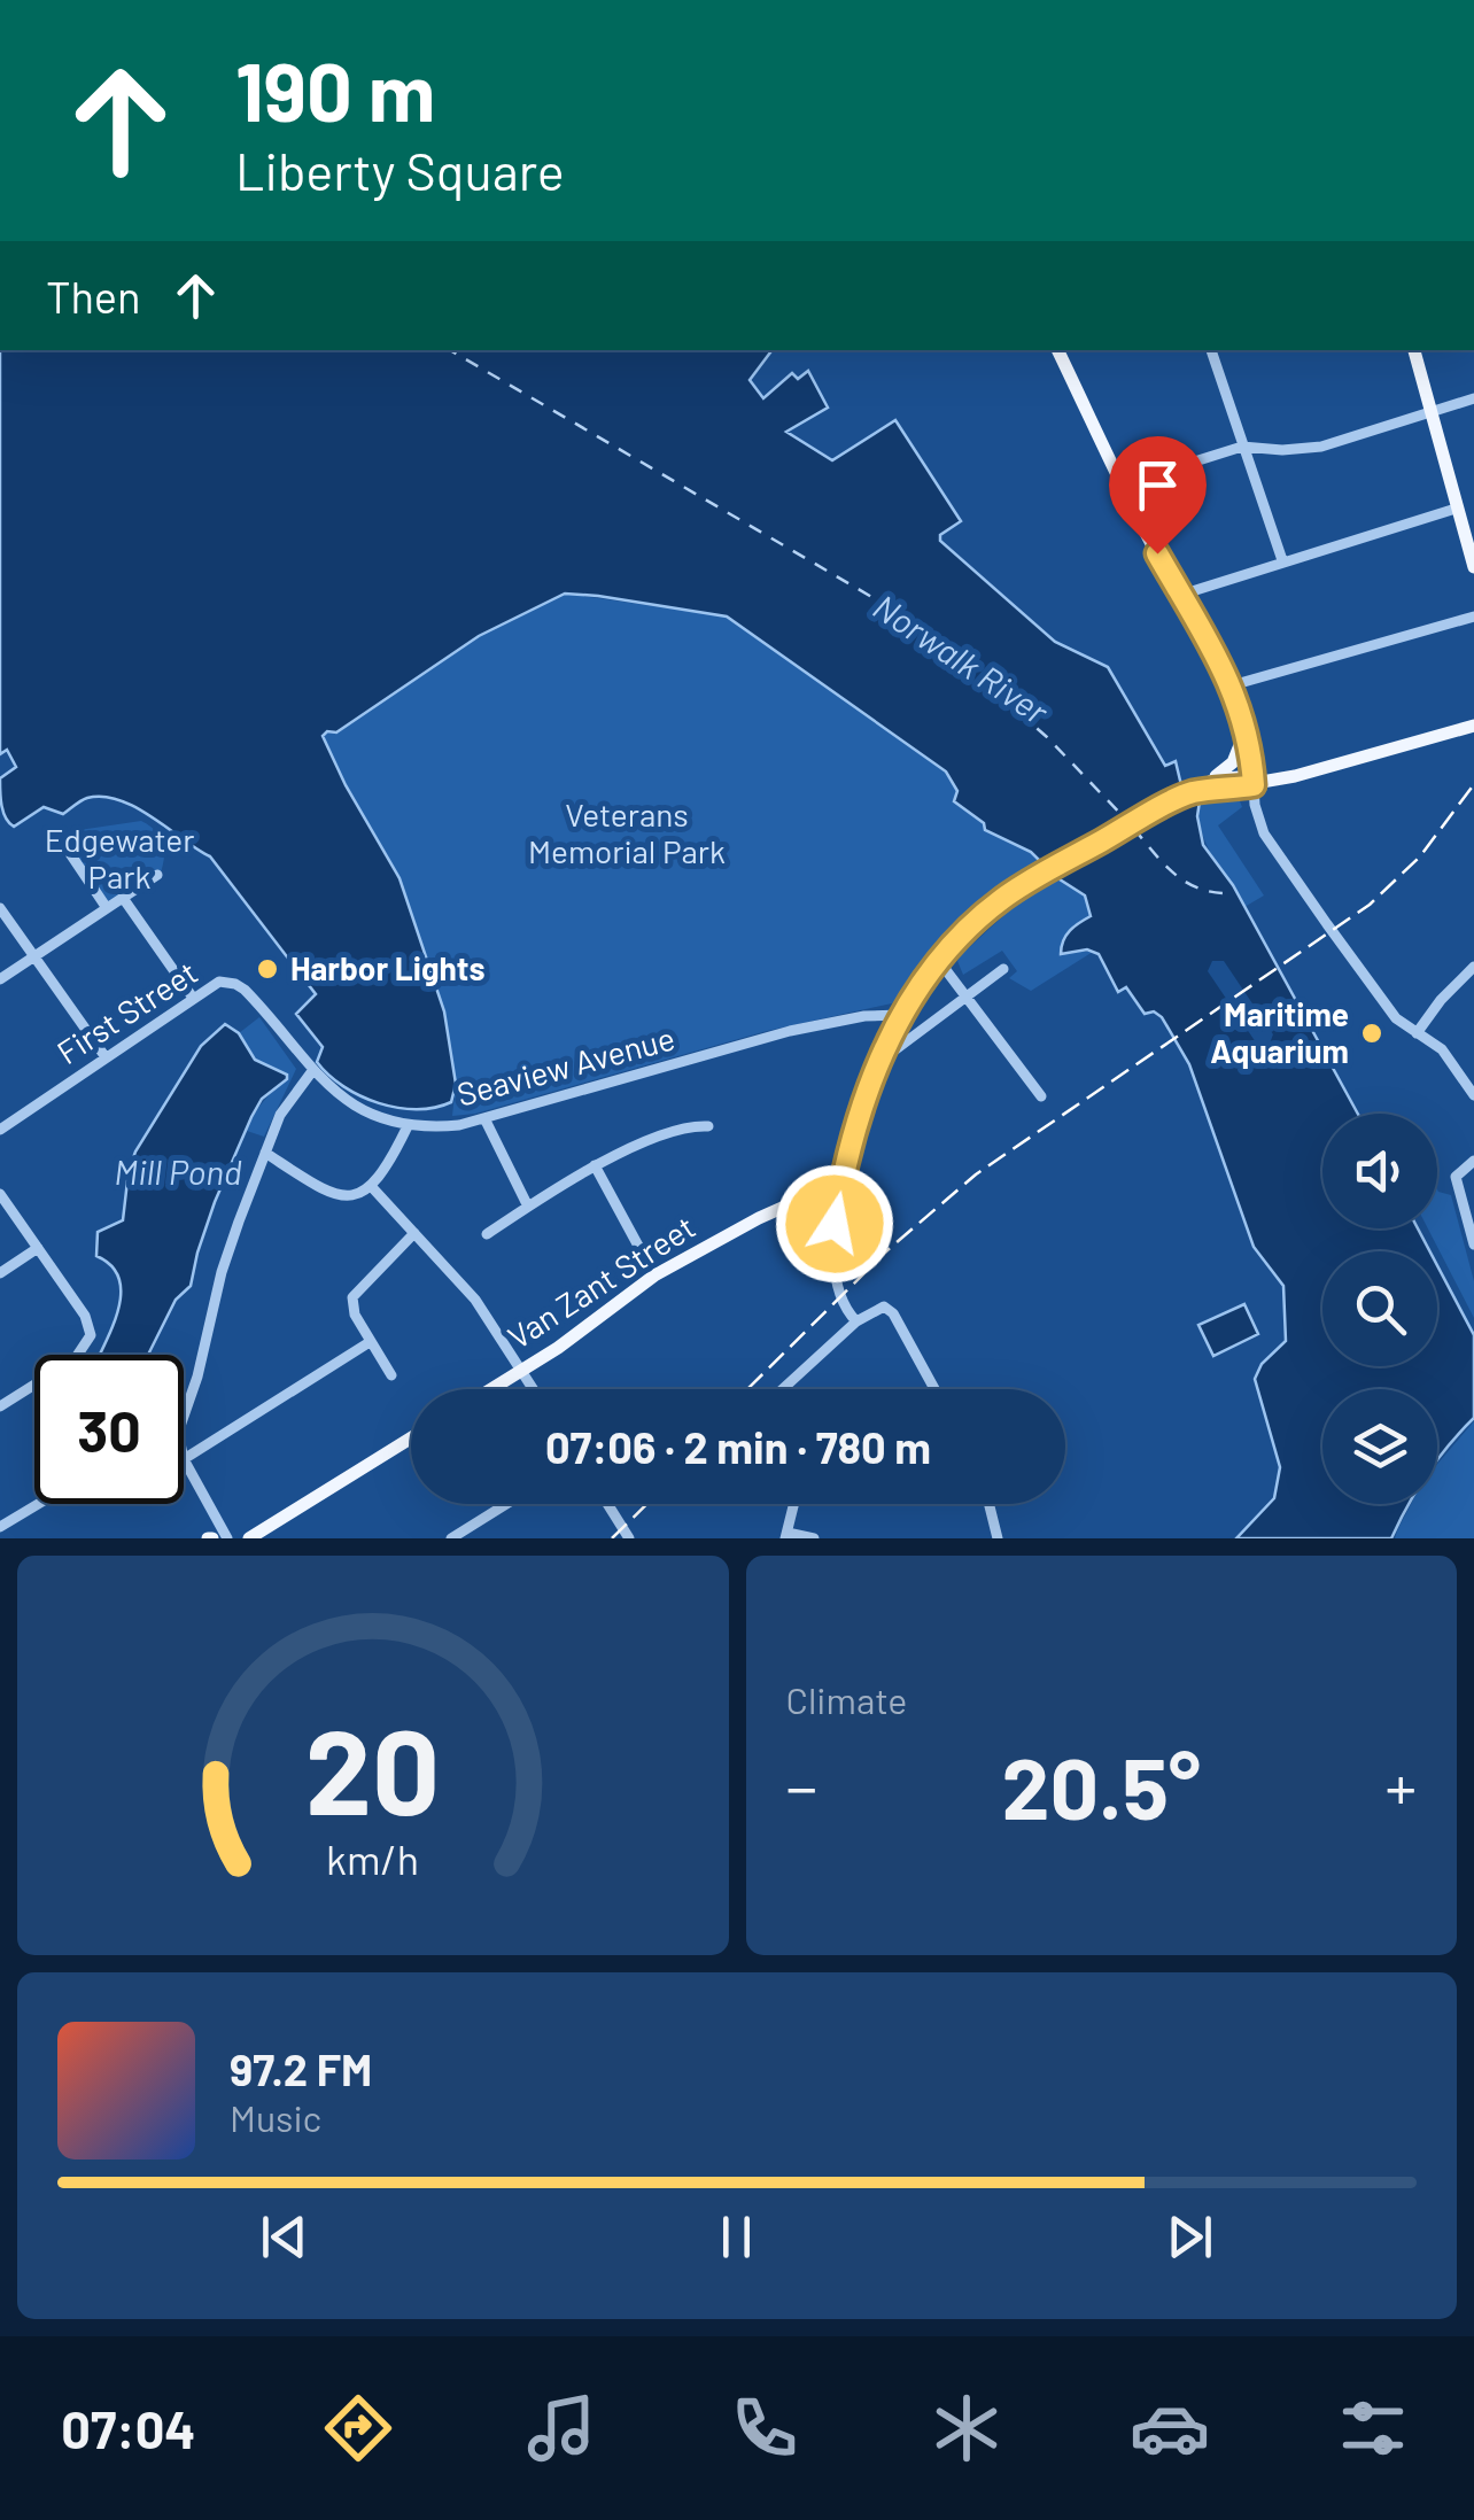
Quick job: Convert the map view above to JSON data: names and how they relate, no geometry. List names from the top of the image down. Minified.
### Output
{"streets":{"main road":["Van Zant Street"],"street":["First Street","Seaview Avenue"]},"crossings":[["First Street","Seaview Avenue"]],"water":["Norwalk River","Mill Pond"],"parks":["Veterans Memorial Park","Edgewater Park"],"places":["Harbor Lights","Maritime Aquarium"],"page":{"turn":["190 m","Liberty Square"],"then":"Then","limit":"30","trip":"07:06 · 2 min · 780 m","tile":"Climate","heat":["−","20.5°","+"],"song":["97.2 FM","Music"],"tabs":"07:04","gauge":["20","km/h"]}}
